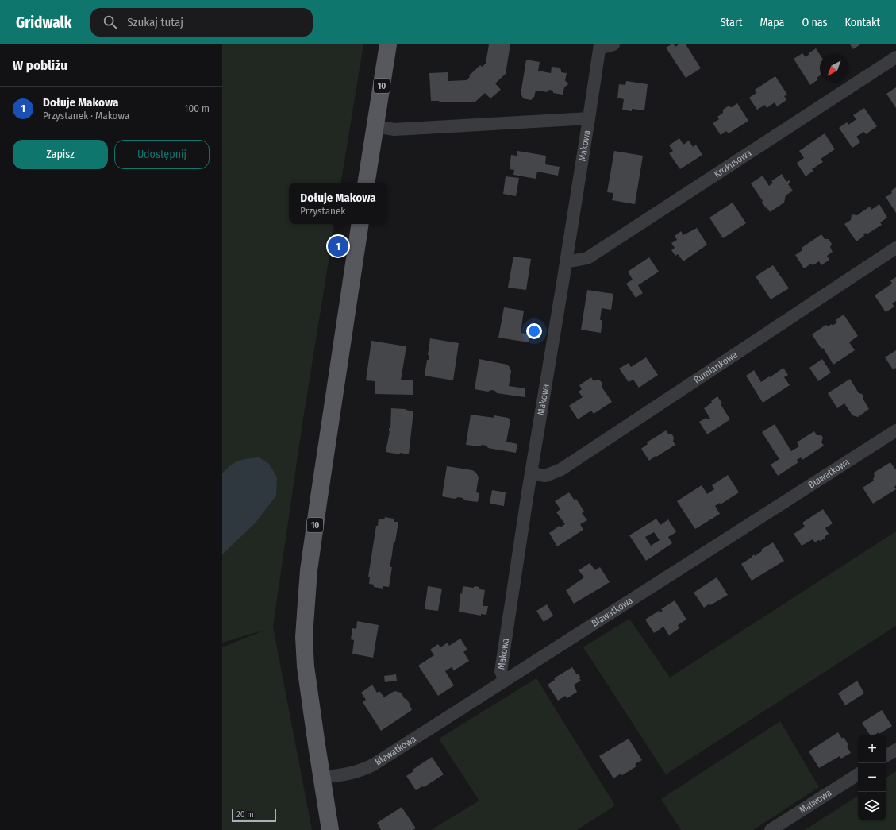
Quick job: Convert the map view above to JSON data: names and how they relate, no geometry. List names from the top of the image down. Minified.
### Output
{"streets":{"main road":["10"],"street":["Makowa","Krokusowa","Rumiankowa","Bławatkowa","Malwowa"]},"crossings":[["10","Makowa"],["10","Bławatkowa"],["Makowa","Krokusowa"],["Makowa","Rumiankowa"],["Makowa","Bławatkowa"]],"scale_bar":"20 m","north":"bottom left","page":{"header":"Gridwalk","search":"Szukaj tutaj","nav":["Start","Mapa","O nas","Kontakt"],"heading":"W pobliżu","list":[{"mark":"1","name":"Dołuje Makowa","note":"Przystanek · Makowa","value":"100 m"}],"buttons":["Zapisz","Udostępnij"],"popup":["Dołuje Makowa","Przystanek"],"pins":"1","map_buttons":["+","−"],"scale":"20 m"}}
